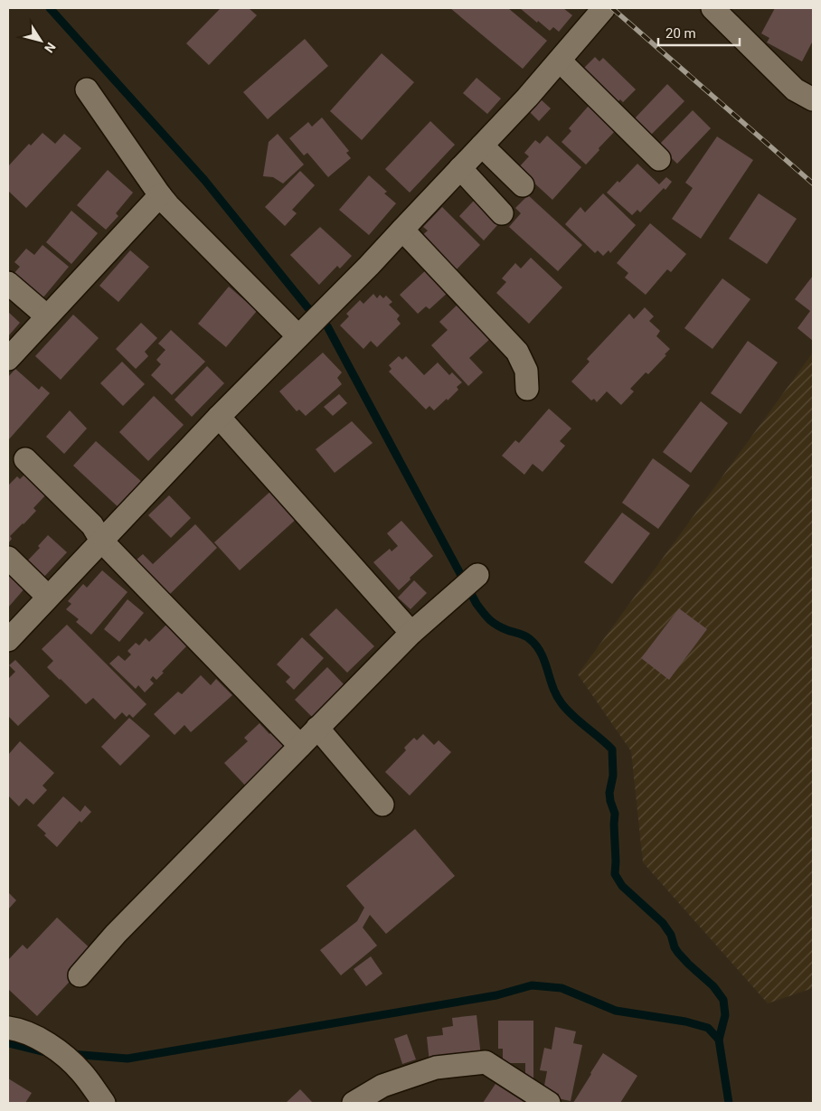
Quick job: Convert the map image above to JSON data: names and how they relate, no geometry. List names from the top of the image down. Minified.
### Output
{"scale_bar":"20 m","north":"bottom right"}
